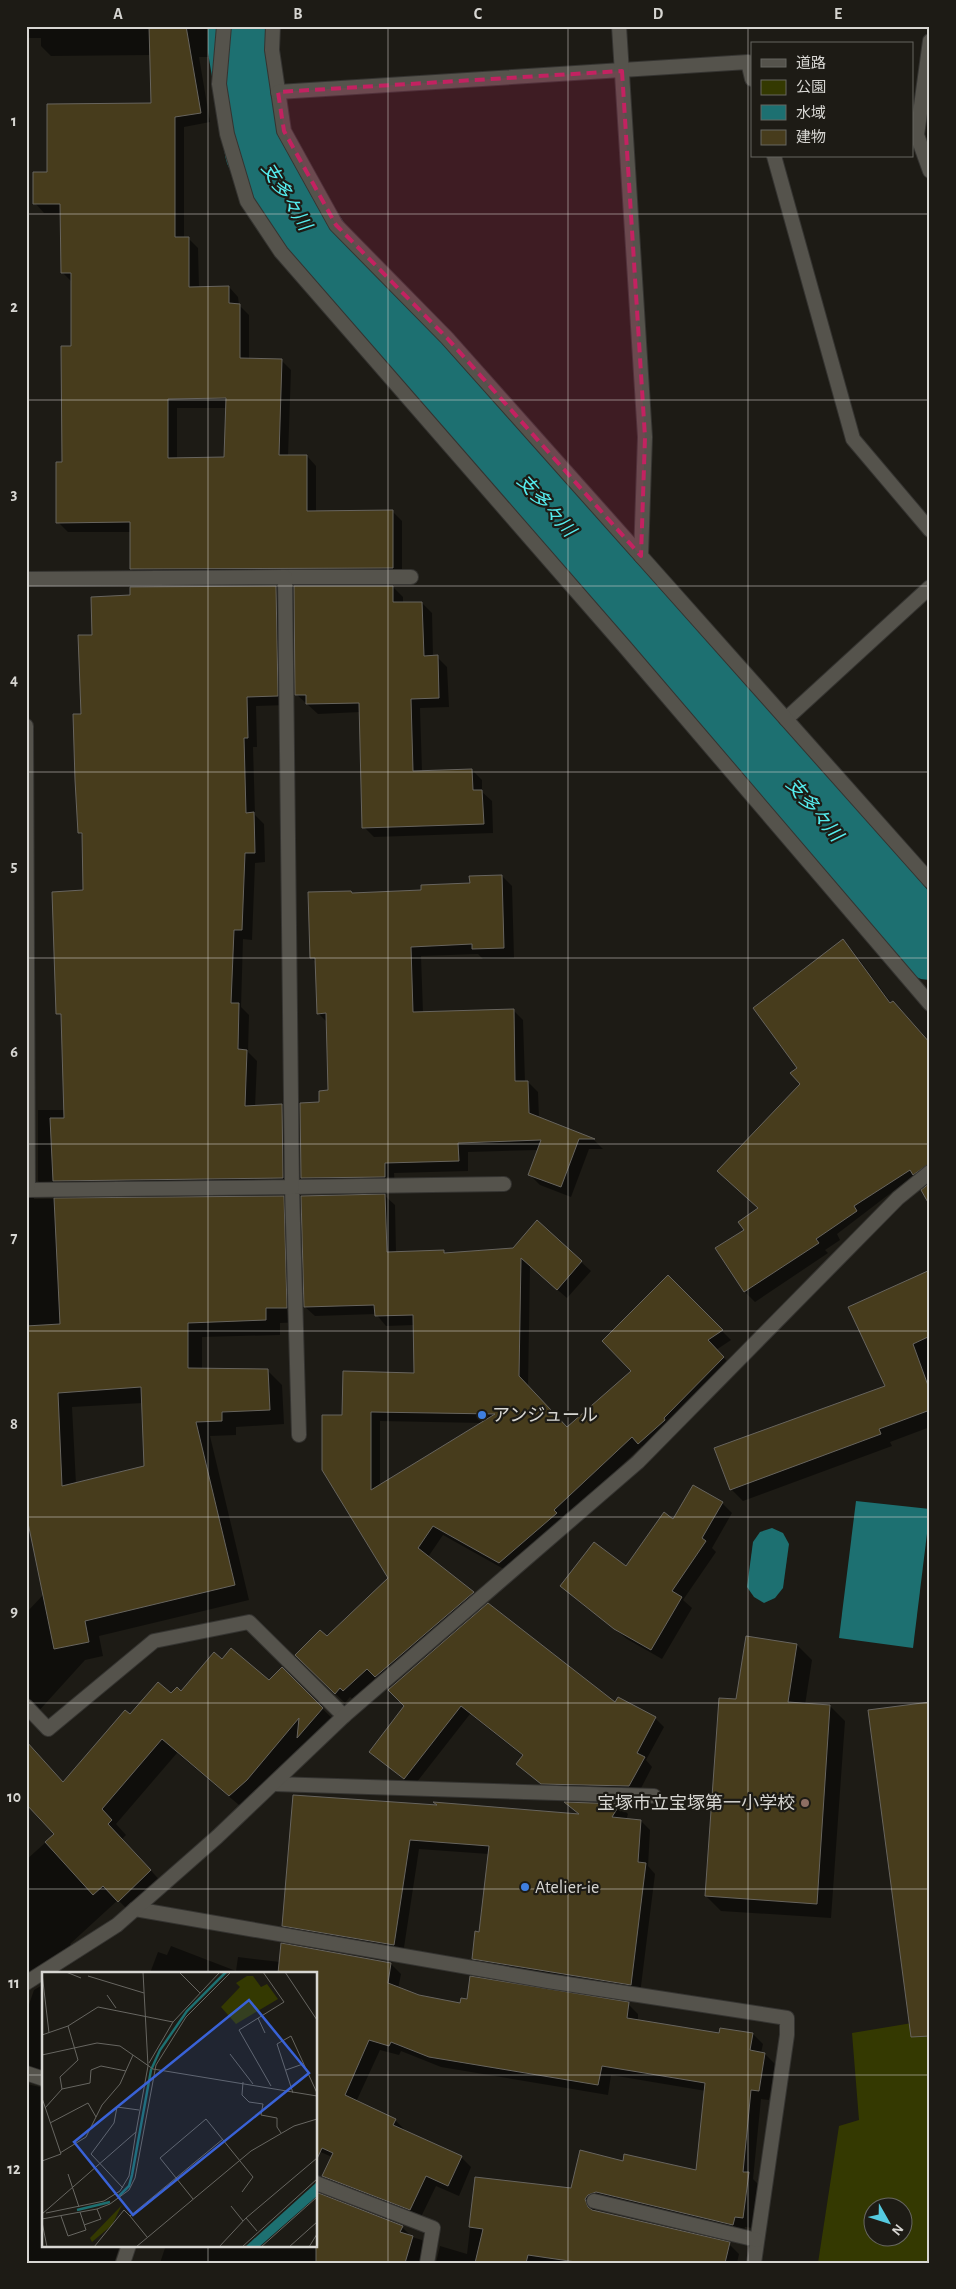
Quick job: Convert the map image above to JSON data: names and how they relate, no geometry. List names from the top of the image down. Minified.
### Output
{"water":["支多々川"],"places":["アンジュール","宝塚市立宝塚第一小学校","Atelier-ie"],"legend":["道路","公園","水域","建物"],"north":"bottom right","grid":{"columns":["A","B","C","D","E"],"rows":["1","2","3","4","5","6","7","8","9","10","11","12"]}}
